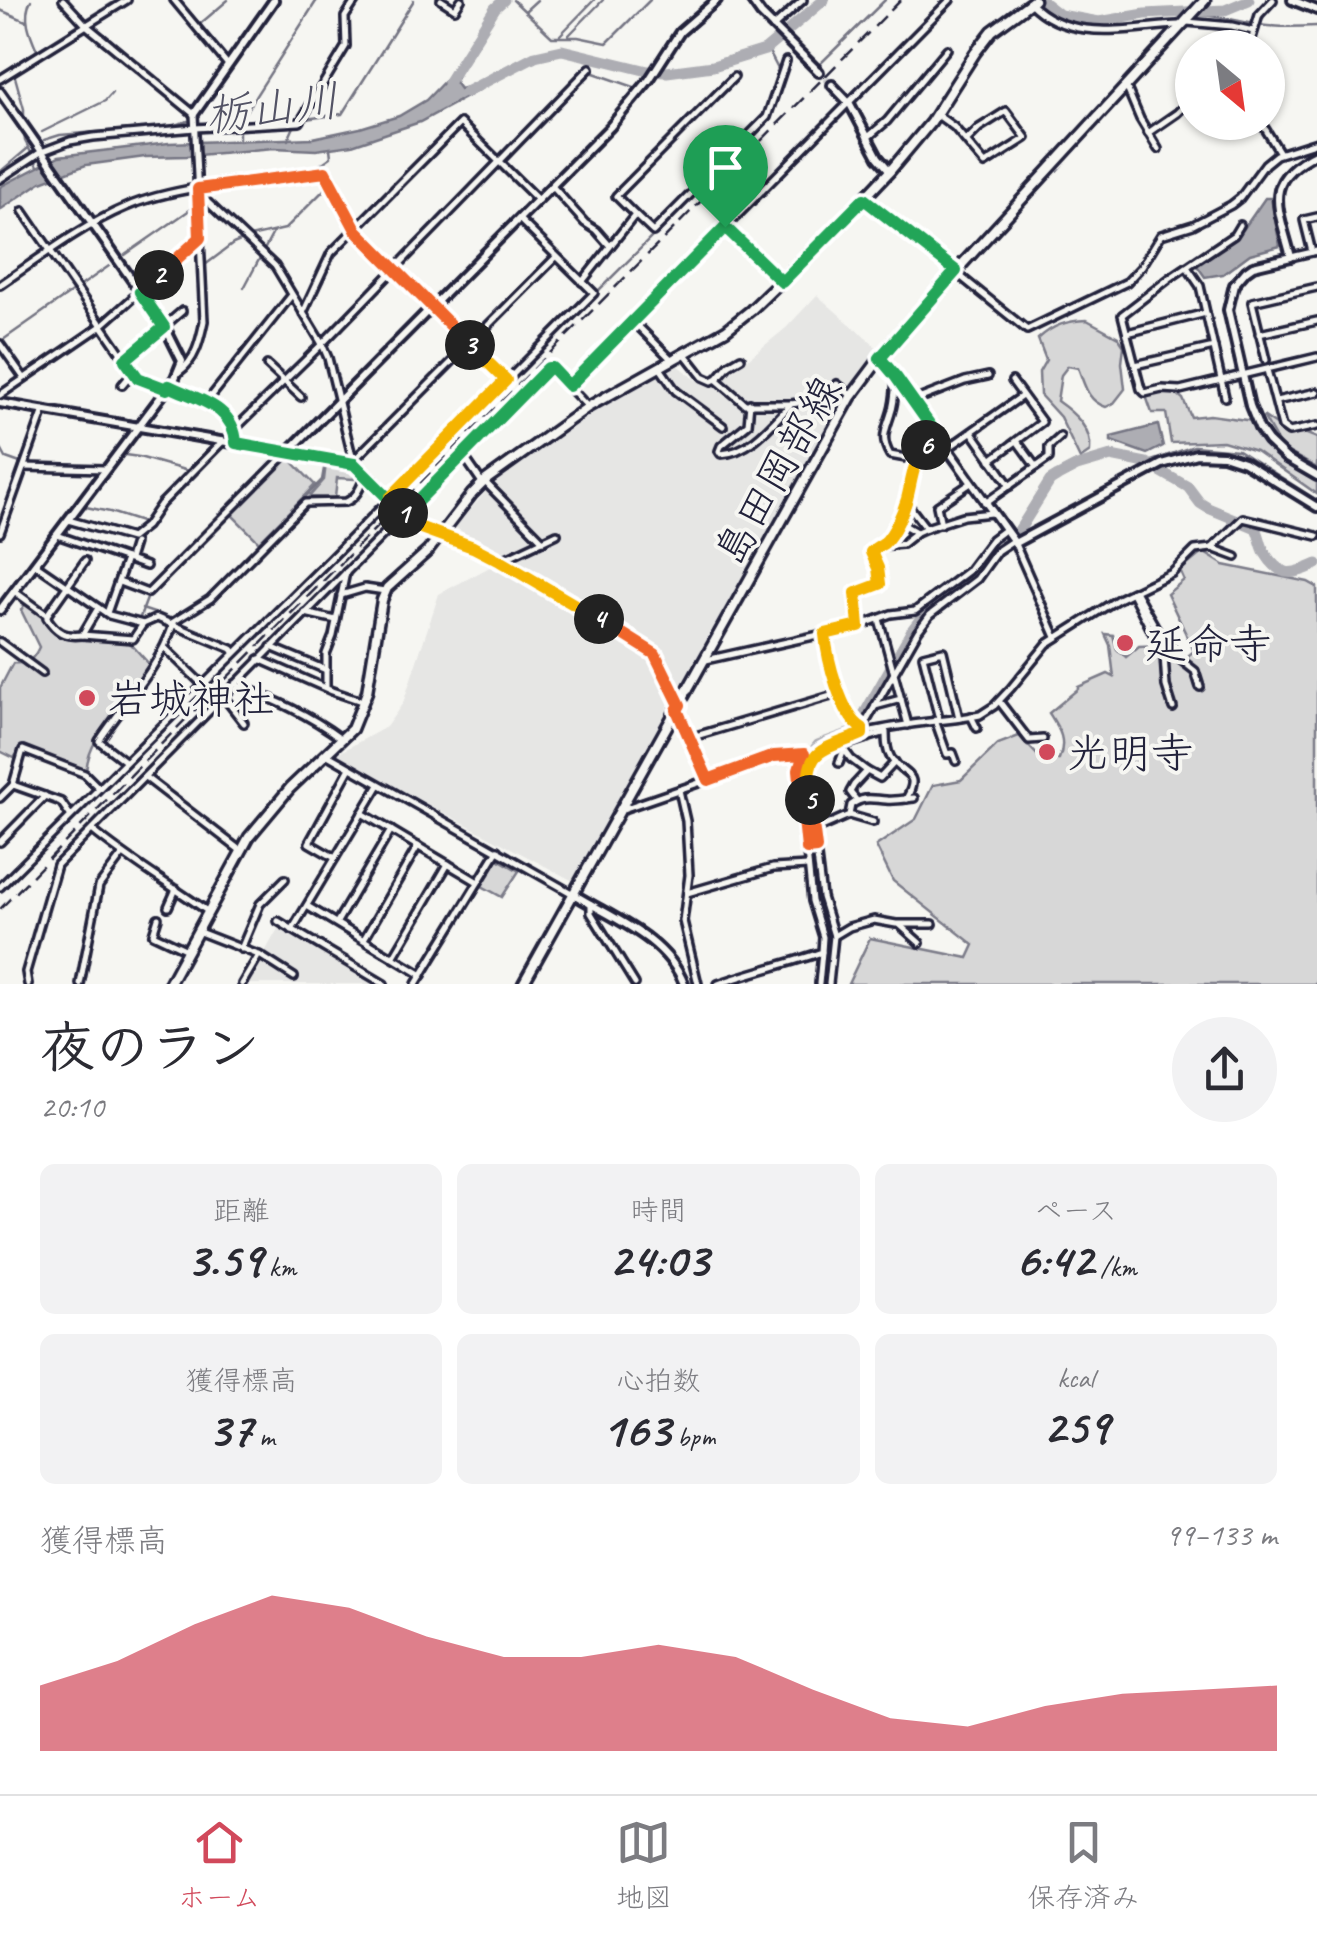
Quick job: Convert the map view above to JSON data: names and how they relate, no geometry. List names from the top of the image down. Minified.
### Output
{"streets":{"main road":["島田岡部線"]},"water":["栃山川"],"places":["延命寺","岩城神社","光明寺"],"north":"bottom right","page":{"pins":["2","3","6","1","4","5"],"heading":["夜のラン","20:10"],"stats":[["距離","3.59 km"],["時間","24:03"],["ペース","6:42 /km"],["獲得標高","37 m"],["心拍数","163 bpm"],["kcal","259"]],"chart":["獲得標高","99–133 m"],"tabs":["ホーム","地図","保存済み"]}}
